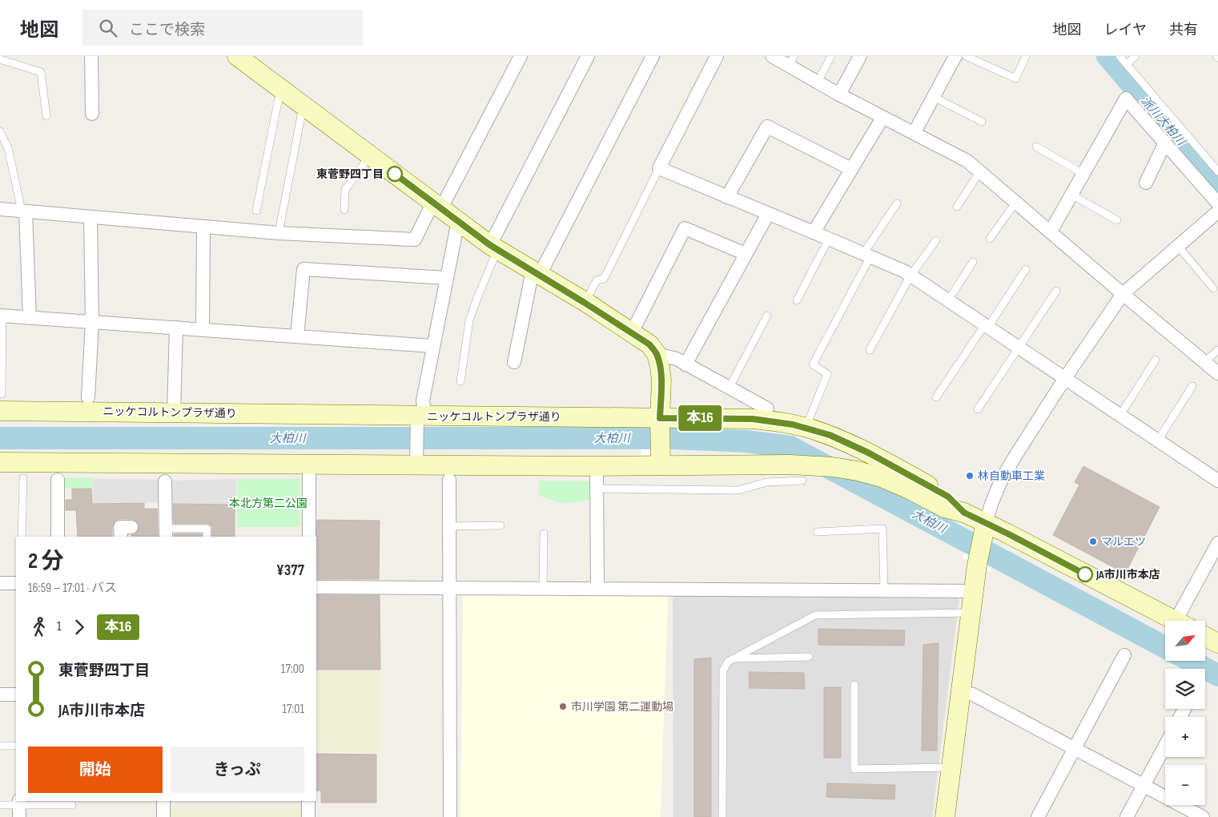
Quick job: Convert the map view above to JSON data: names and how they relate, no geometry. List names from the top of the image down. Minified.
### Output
{"streets":{"street":["ニッケコルトンプラザ通り"]},"water":["派川大柏川","大柏川"],"parks":["本北方第二公園"],"places":["東菅野四丁目","林自動車工業","マルエツ","JA市川市本店","市川学園 第二運動場"],"lines":["bus line 本16"],"north":"top right","page":{"header":"地図","search":"ここで検索","nav":["地図","レイヤ","共有"],"on_map":"本16","heading":["2 分","16:59 – 17:01 · バス","¥377"],"legs":["1","本16"],"map_buttons":["+","−"],"list":[{"name":"東菅野四丁目","value":"17:00"},{"name":"JA市川市本店","value":"17:01"}],"buttons":["開始","きっぷ"]}}
